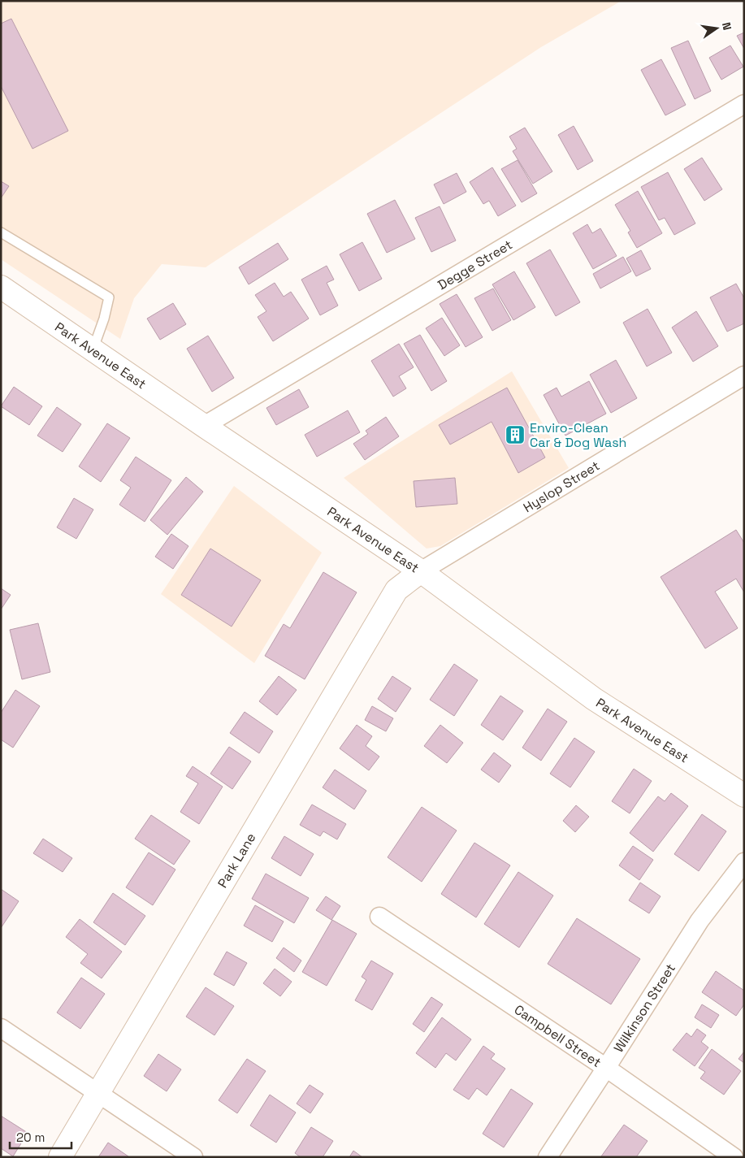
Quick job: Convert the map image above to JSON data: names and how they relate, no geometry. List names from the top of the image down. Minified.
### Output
{"streets":{"main road":["Park Avenue East","Park Lane"],"street":["Degge Street","Hyslop Street","Wilkinson Street","Campbell Street"]},"crossings":[["Degge Street","Park Avenue East"],["Park Avenue East","Hyslop Street"],["Park Avenue East","Park Lane"],["Hyslop Street","Park Lane"],["Wilkinson Street","Campbell Street"]],"places":{"building":["Enviro-Clean Car & Dog Wash"]},"scale_bar":"20 m","north":"right"}
